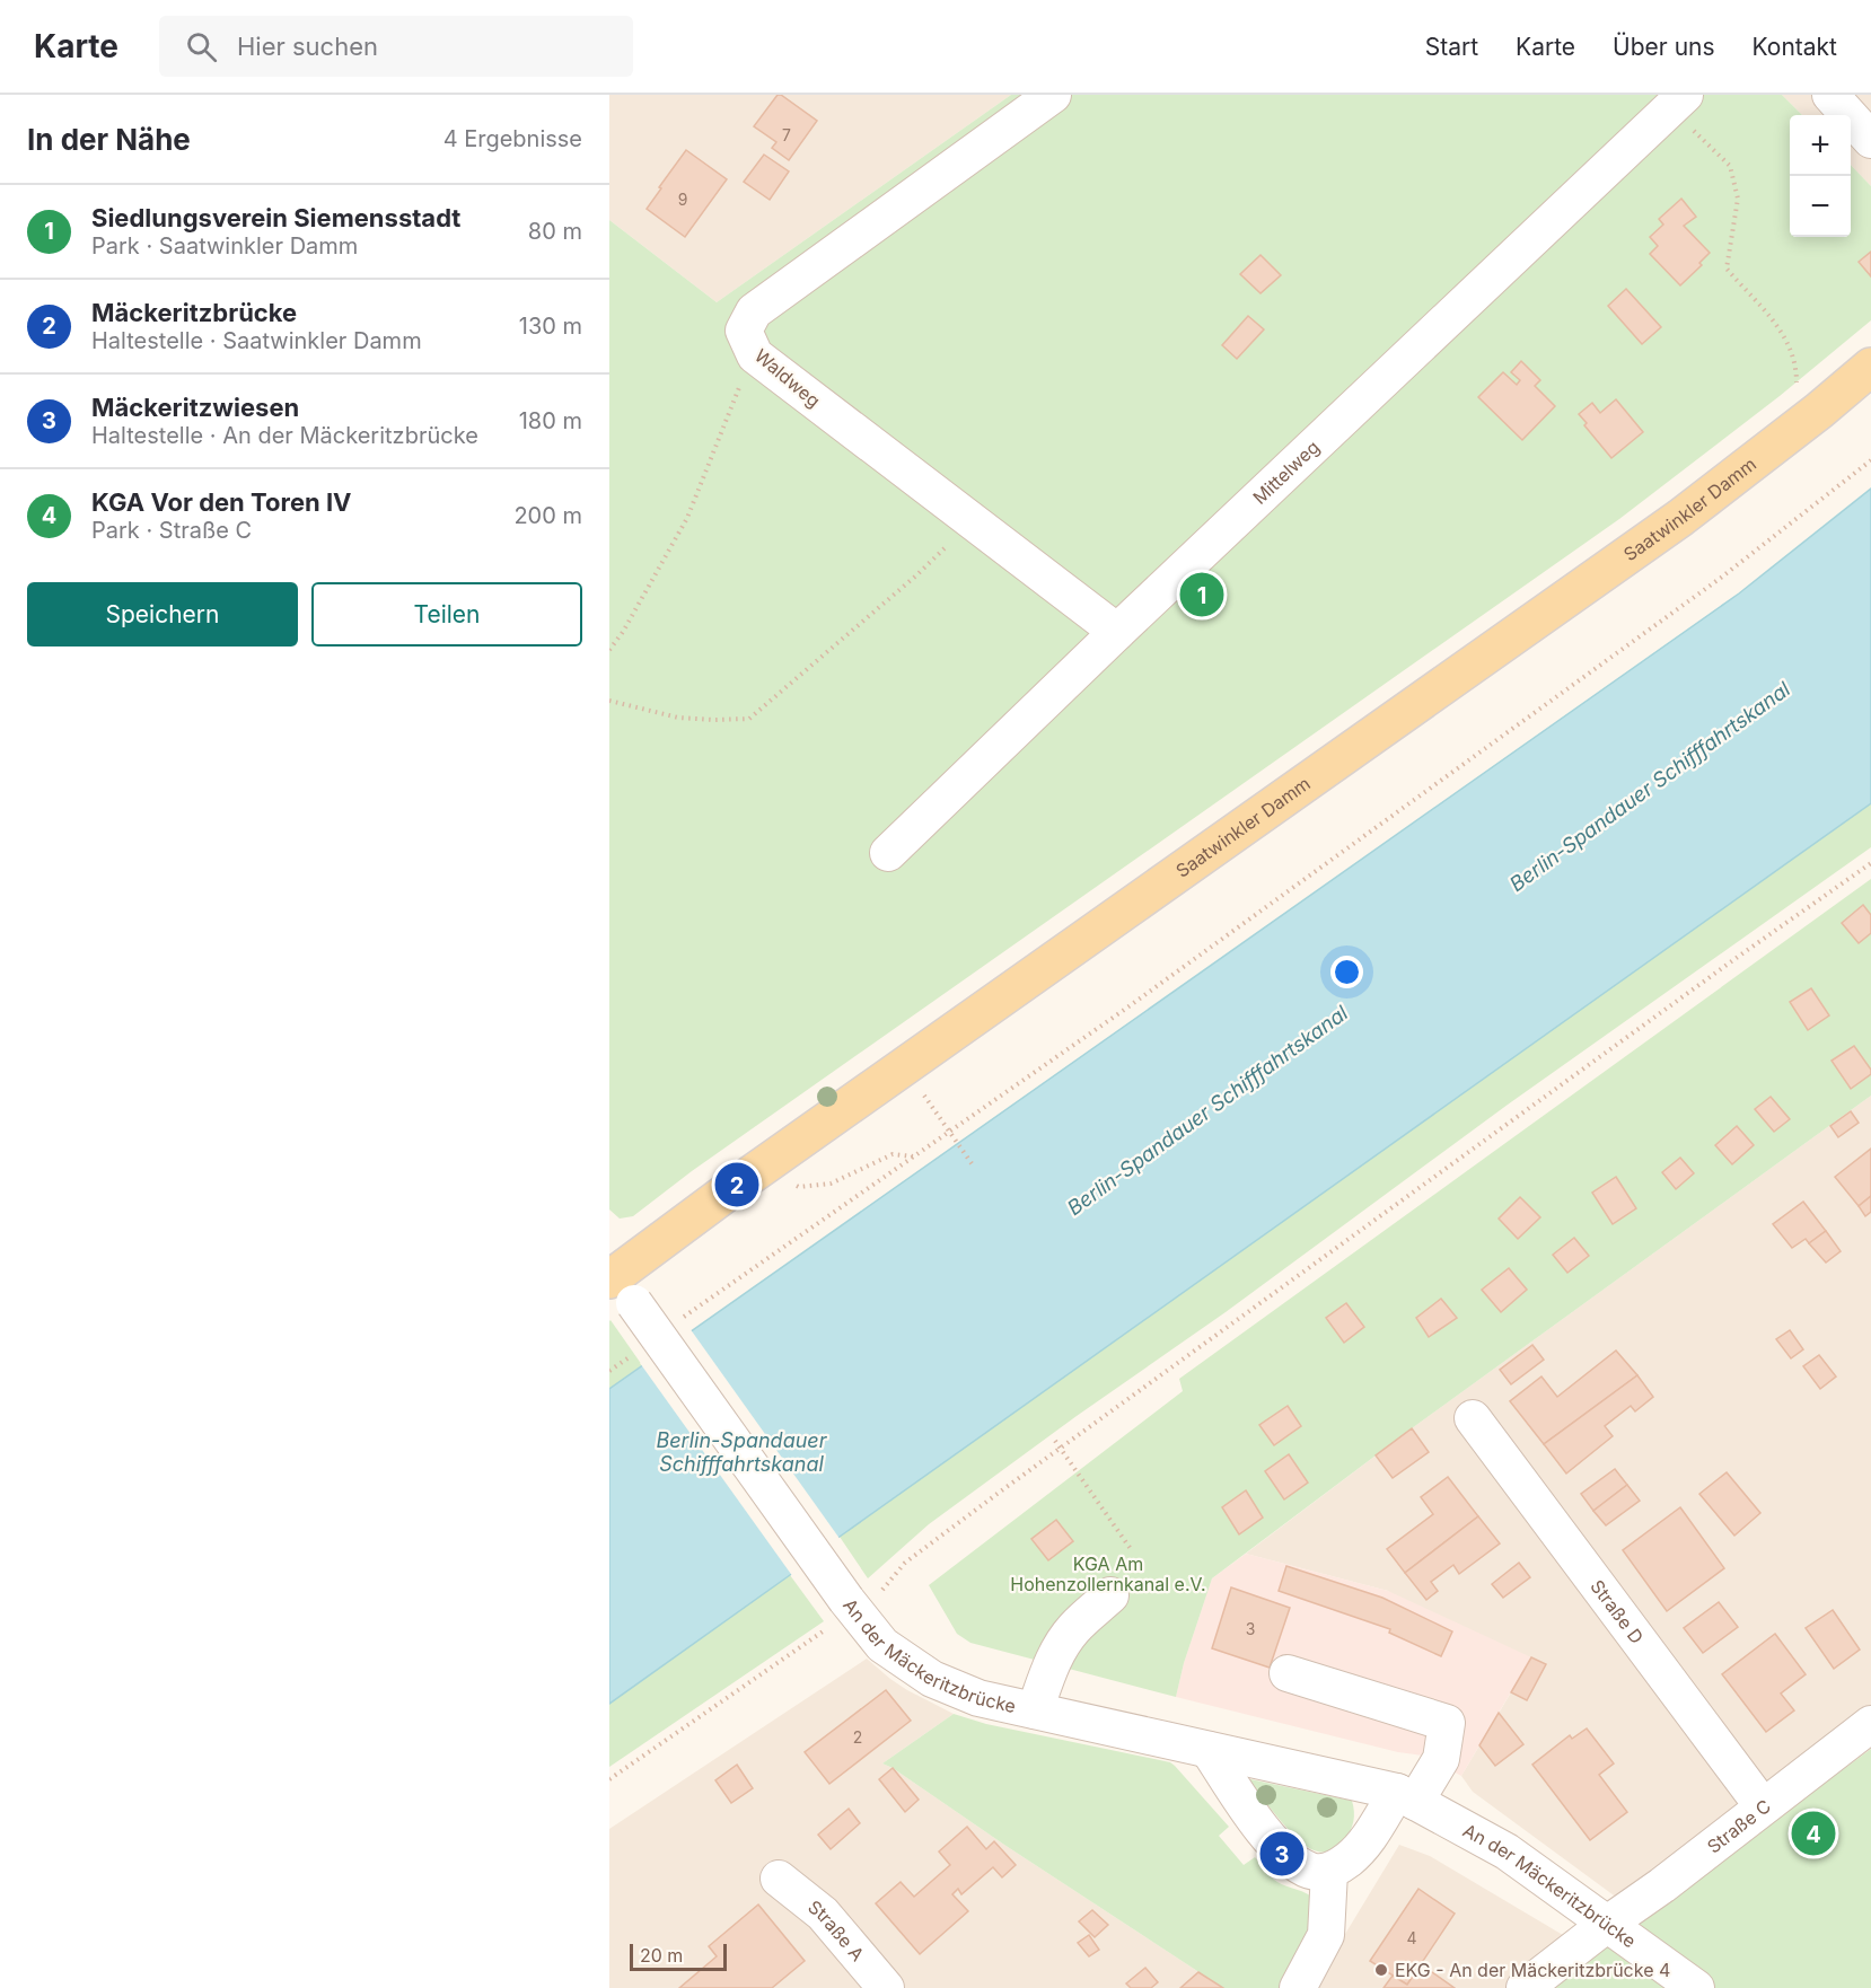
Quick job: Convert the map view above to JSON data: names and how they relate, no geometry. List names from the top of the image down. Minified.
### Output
{"streets":{"main road":["Saatwinkler Damm"],"street":["Waldweg","Mittelweg","Straße D","An der Mäckeritzbrücke","Straße C","Straße A"]},"crossings":[["Waldweg","Mittelweg"],["Saatwinkler Damm","An der Mäckeritzbrücke"],["Straße D","Straße C"],["An der Mäckeritzbrücke","Straße C"]],"water":["Berlin-Spandauer Schifffahrtskanal"],"parks":["KGA Am Hohenzollernkanal e.V."],"places":["EKG - An der Mäckeritzbrücke 4"],"house_numbers":["7","9","3","2","4"],"scale_bar":"20 m","page":{"header":"Karte","search":"Hier suchen","nav":["Start","Karte","Über uns","Kontakt"],"heading":["In der Nähe","4 Ergebnisse"],"map_buttons":["+","−"],"list":[{"mark":"1","name":"Siedlungsverein Siemensstadt","note":"Park · Saatwinkler Damm","value":"80 m"},{"mark":"2","name":"Mäckeritzbrücke","note":"Haltestelle · Saatwinkler Damm","value":"130 m"},{"mark":"3","name":"Mäckeritzwiesen","note":"Haltestelle · An der Mäckeritzbrücke","value":"180 m"},{"mark":"4","name":"KGA Vor den Toren IV","note":"Park · Straße C","value":"200 m"}],"buttons":["Speichern","Teilen"],"pins":["1","2","4","3"],"scale":"20 m"}}
